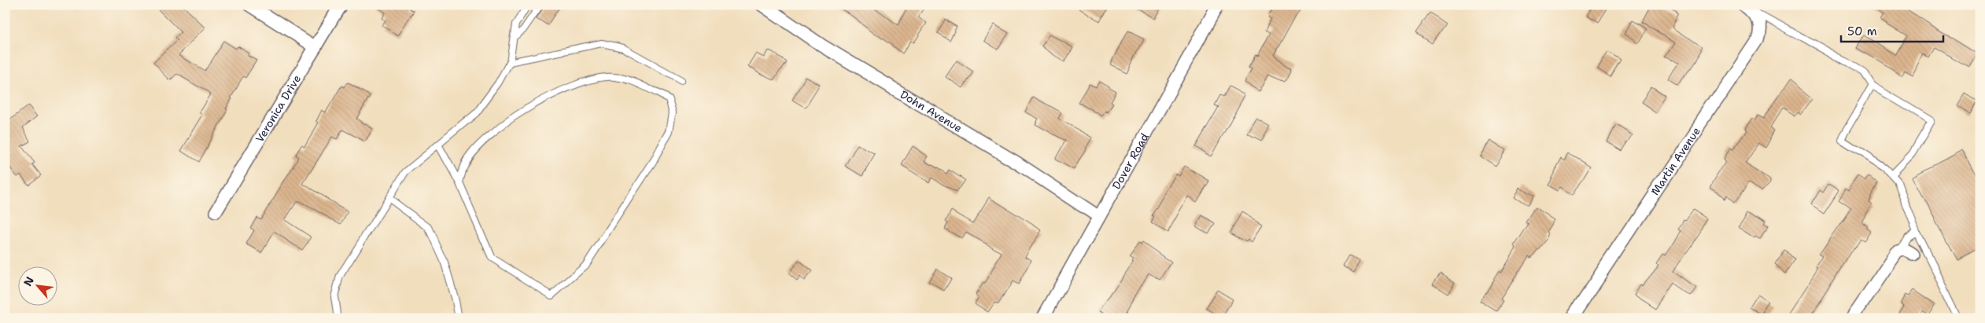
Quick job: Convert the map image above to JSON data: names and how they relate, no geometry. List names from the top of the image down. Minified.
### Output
{"streets":{"street":["Veronica Drive","Dohn Avenue","Martin Avenue","Dover Road"]},"crossings":[["Dohn Avenue","Dover Road"]],"scale_bar":"50 m","north":"top left"}
